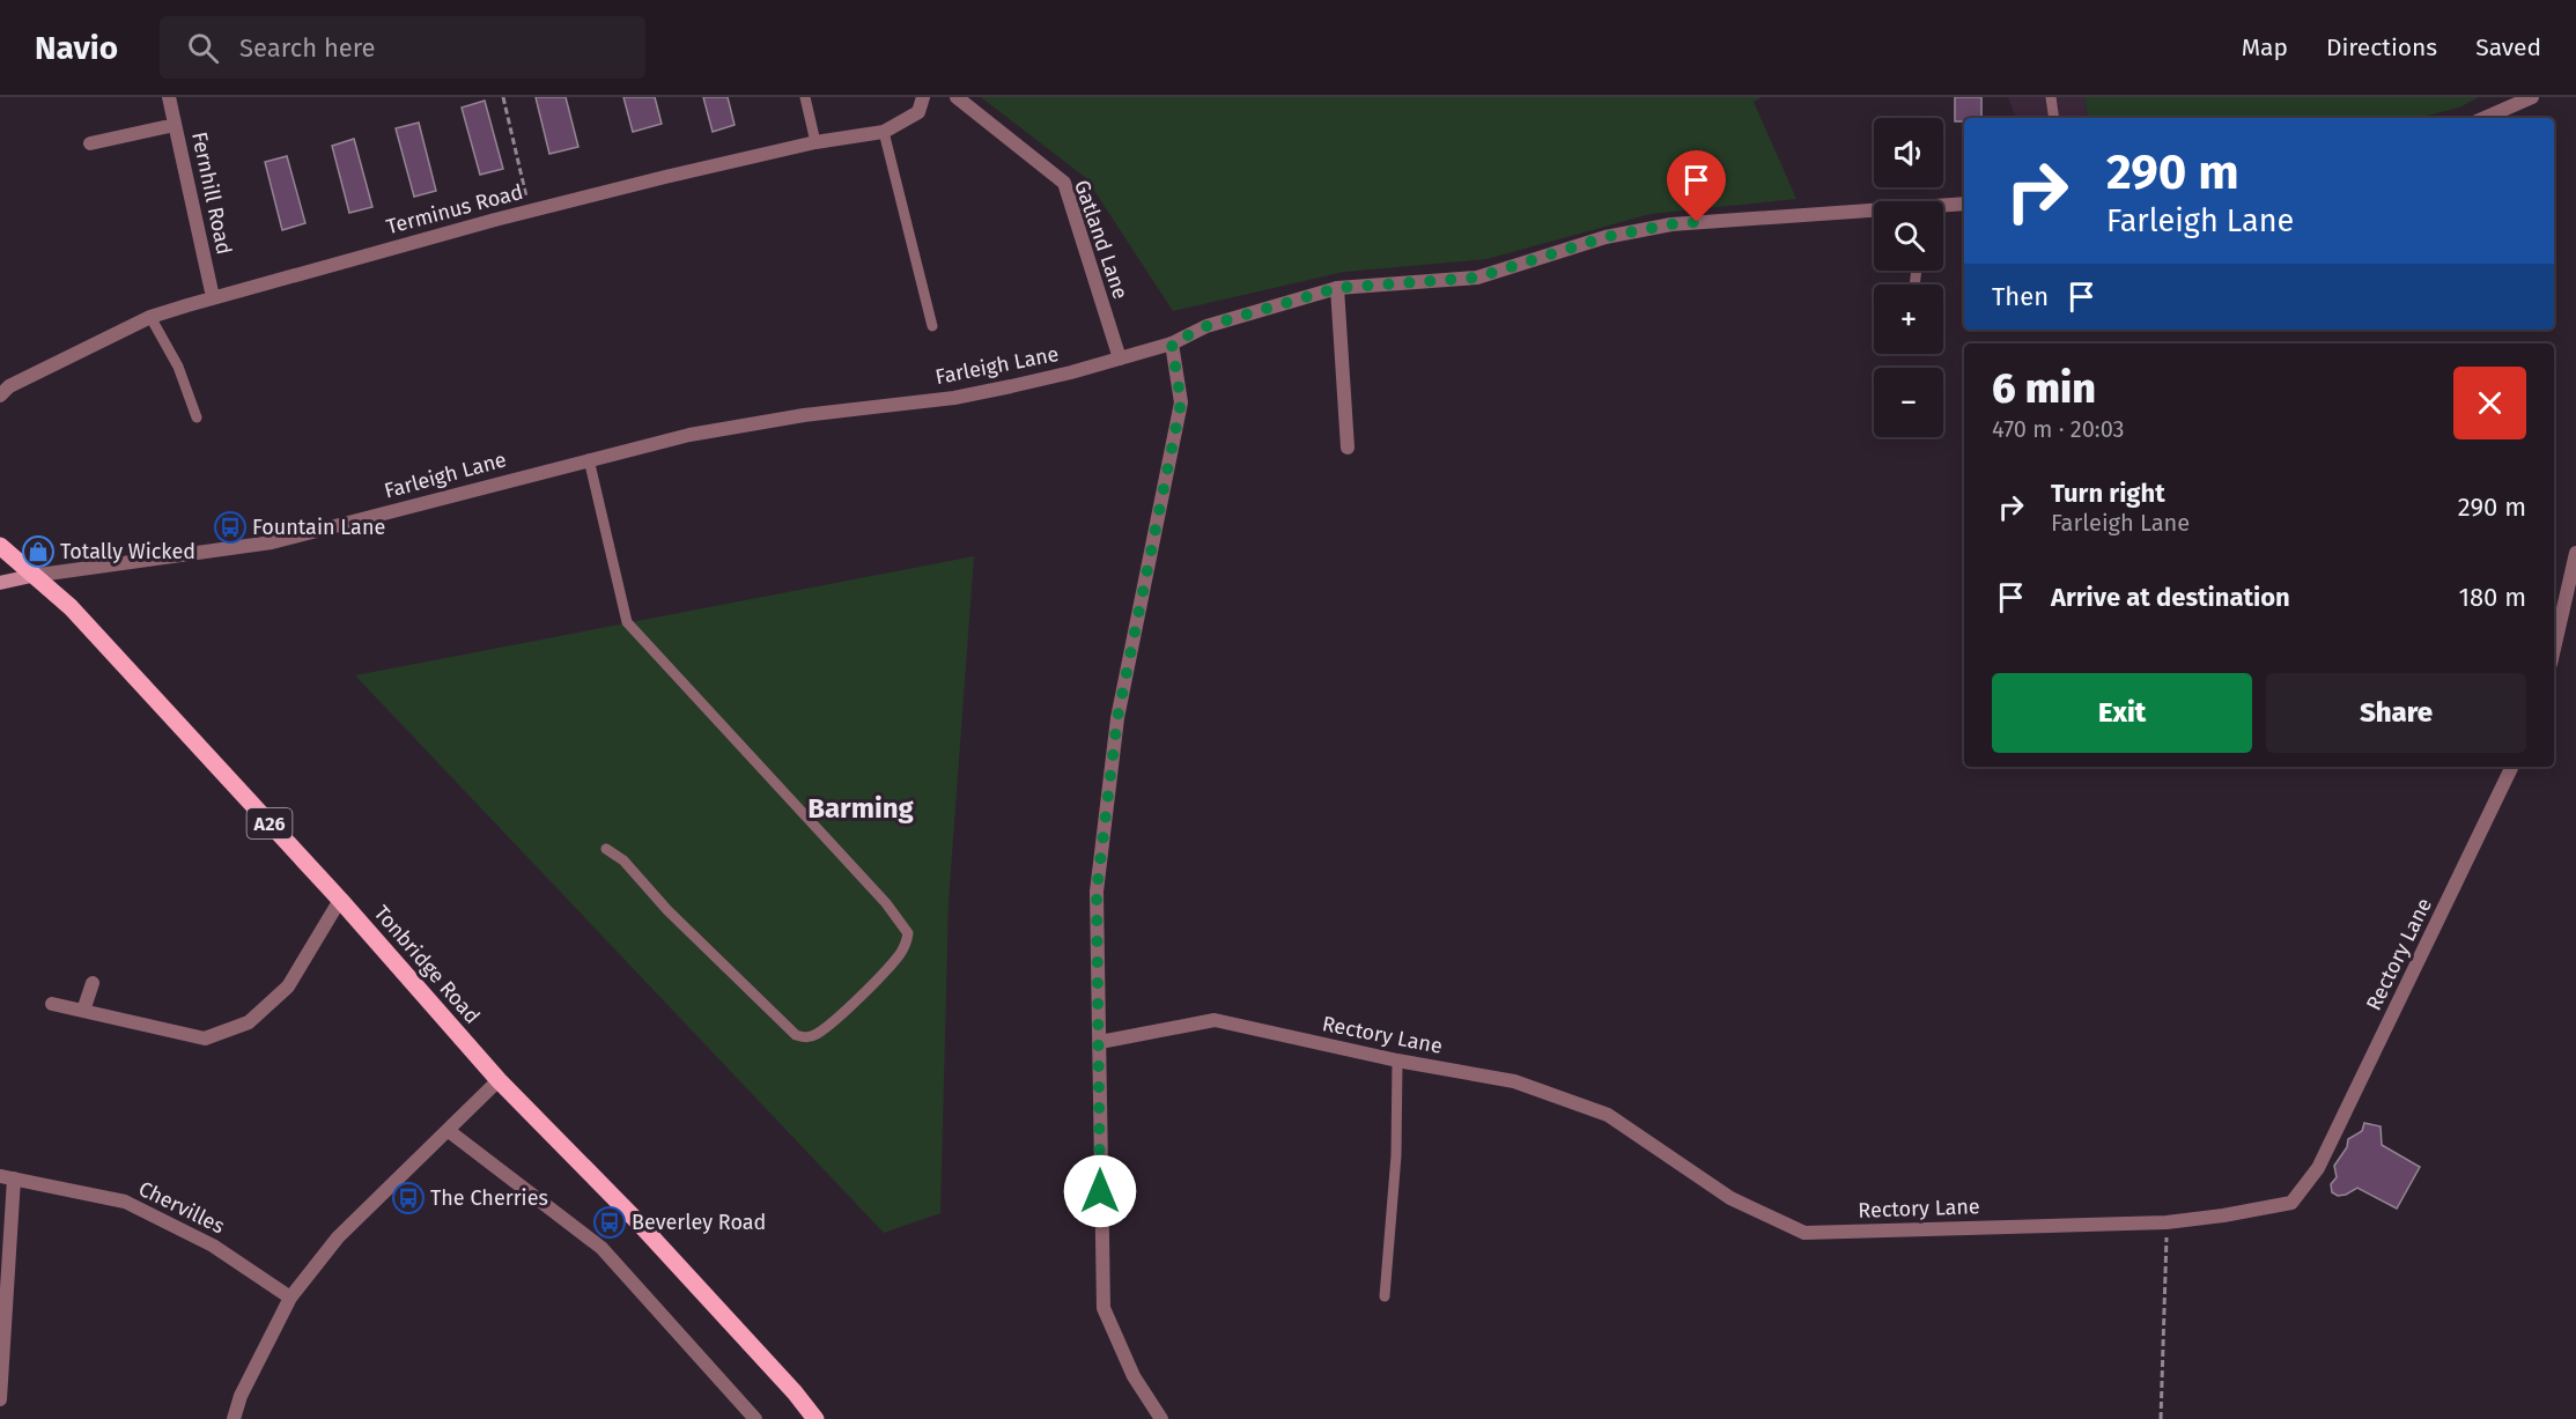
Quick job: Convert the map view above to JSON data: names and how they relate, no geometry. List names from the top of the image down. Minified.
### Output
{"streets":{"main road":["A26","Tonbridge Road"],"street":["Fernhill Road","Terminus Road","Gatland Lane","Farleigh Lane","Rectory Lane","Chervilles"]},"crossings":[["Fernhill Road","Terminus Road"],["Gatland Lane","Farleigh Lane"],["Farleigh Lane","Tonbridge Road"]],"districts":["Barming"],"places":{"bus stop":["Fountain Lane","The Cherries","Beverley Road"],"shop":["Totally Wicked"]},"page":{"header":"Navio","search":"Search here","nav":["Map","Directions","Saved"],"map_buttons":["+","−"],"turn":["290 m","Farleigh Lane"],"then":"Then","heading":["6 min","470 m · 20:03"],"list":[{"name":"Turn right","note":"Farleigh Lane","value":"290 m"},{"name":"Arrive at destination","value":"180 m"}],"buttons":["Exit","Share"]}}
